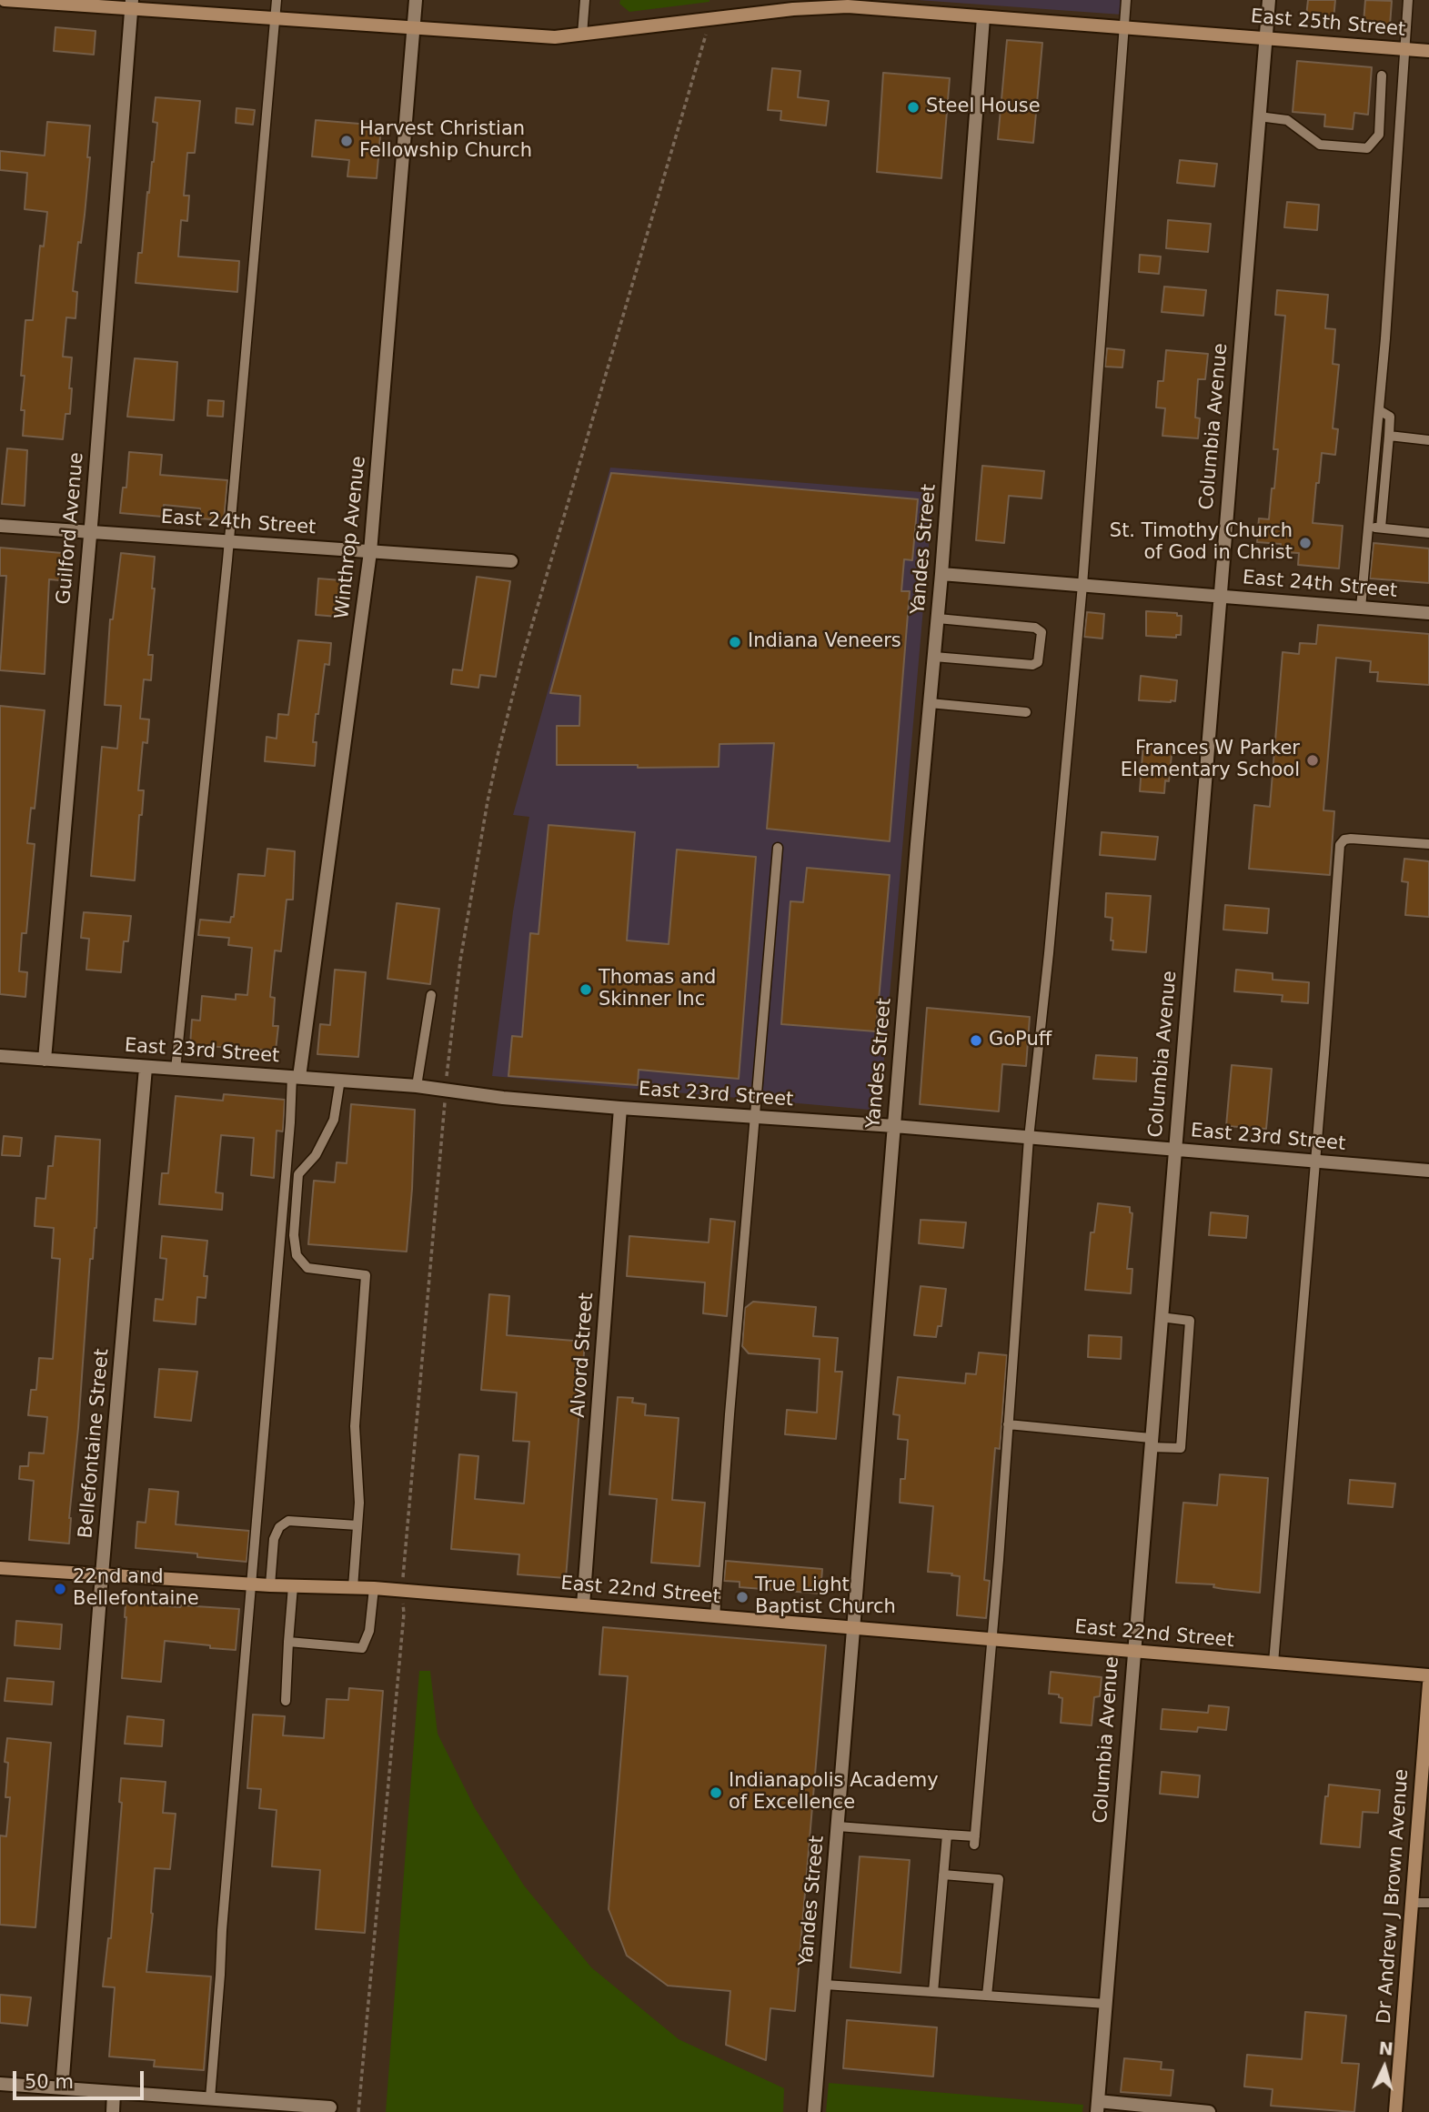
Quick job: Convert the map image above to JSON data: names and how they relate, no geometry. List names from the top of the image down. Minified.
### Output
{"streets":{"main road":["East 25th Street","East 22nd Street","Dr Andrew J Brown Avenue"],"street":["Columbia Avenue","East 24th Street","Guilford Avenue","Winthrop Avenue","Yandes Street","East 23rd Street","Alvord Street","Bellefontaine Street"]},"crossings":[["East 25th Street","Columbia Avenue"],["East 25th Street","Guilford Avenue"],["East 25th Street","Winthrop Avenue"],["East 25th Street","Yandes Street"],["Columbia Avenue","East 24th Street"],["Columbia Avenue","East 23rd Street"],["Columbia Avenue","East 22nd Street"],["East 24th Street","Guilford Avenue"],["East 24th Street","Winthrop Avenue"],["East 24th Street","Yandes Street"],["Guilford Avenue","East 23rd Street"],["Winthrop Avenue","East 23rd Street"],["Yandes Street","East 23rd Street"],["Yandes Street","East 22nd Street"],["East 23rd Street","Alvord Street"],["East 23rd Street","Bellefontaine Street"],["Alvord Street","East 22nd Street"],["Bellefontaine Street","East 22nd Street"]],"places":["Steel House","Harvest Christian Fellowship Church","St. Timothy Church of God in Christ","Indiana Veneers","Frances W Parker Elementary School","Thomas and Skinner Inc","GoPuff","22nd and Bellefontaine","True Light Baptist Church","Indianapolis Academy of Excellence"],"scale_bar":"50 m","north":"top"}
